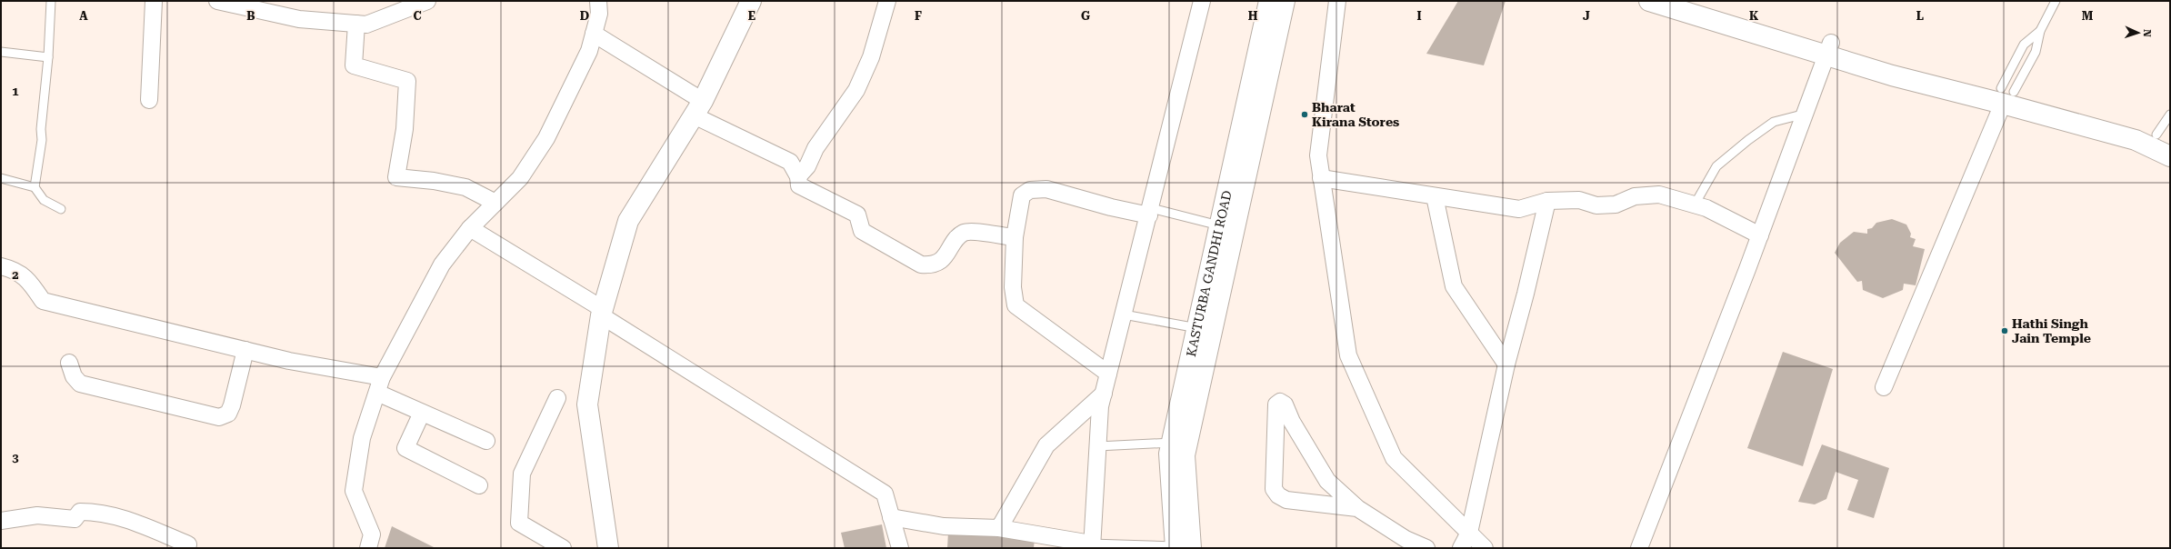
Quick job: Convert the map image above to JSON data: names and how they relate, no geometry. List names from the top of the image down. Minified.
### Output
{"streets":{"main road":["KASTURBA GANDHI ROAD"]},"places":["Bharat Kirana Stores","Hathi Singh Jain Temple"],"north":"right","grid":{"columns":["A","B","C","D","E","F","G","H","I","J","K","L","M"],"rows":["1","2","3"]}}
